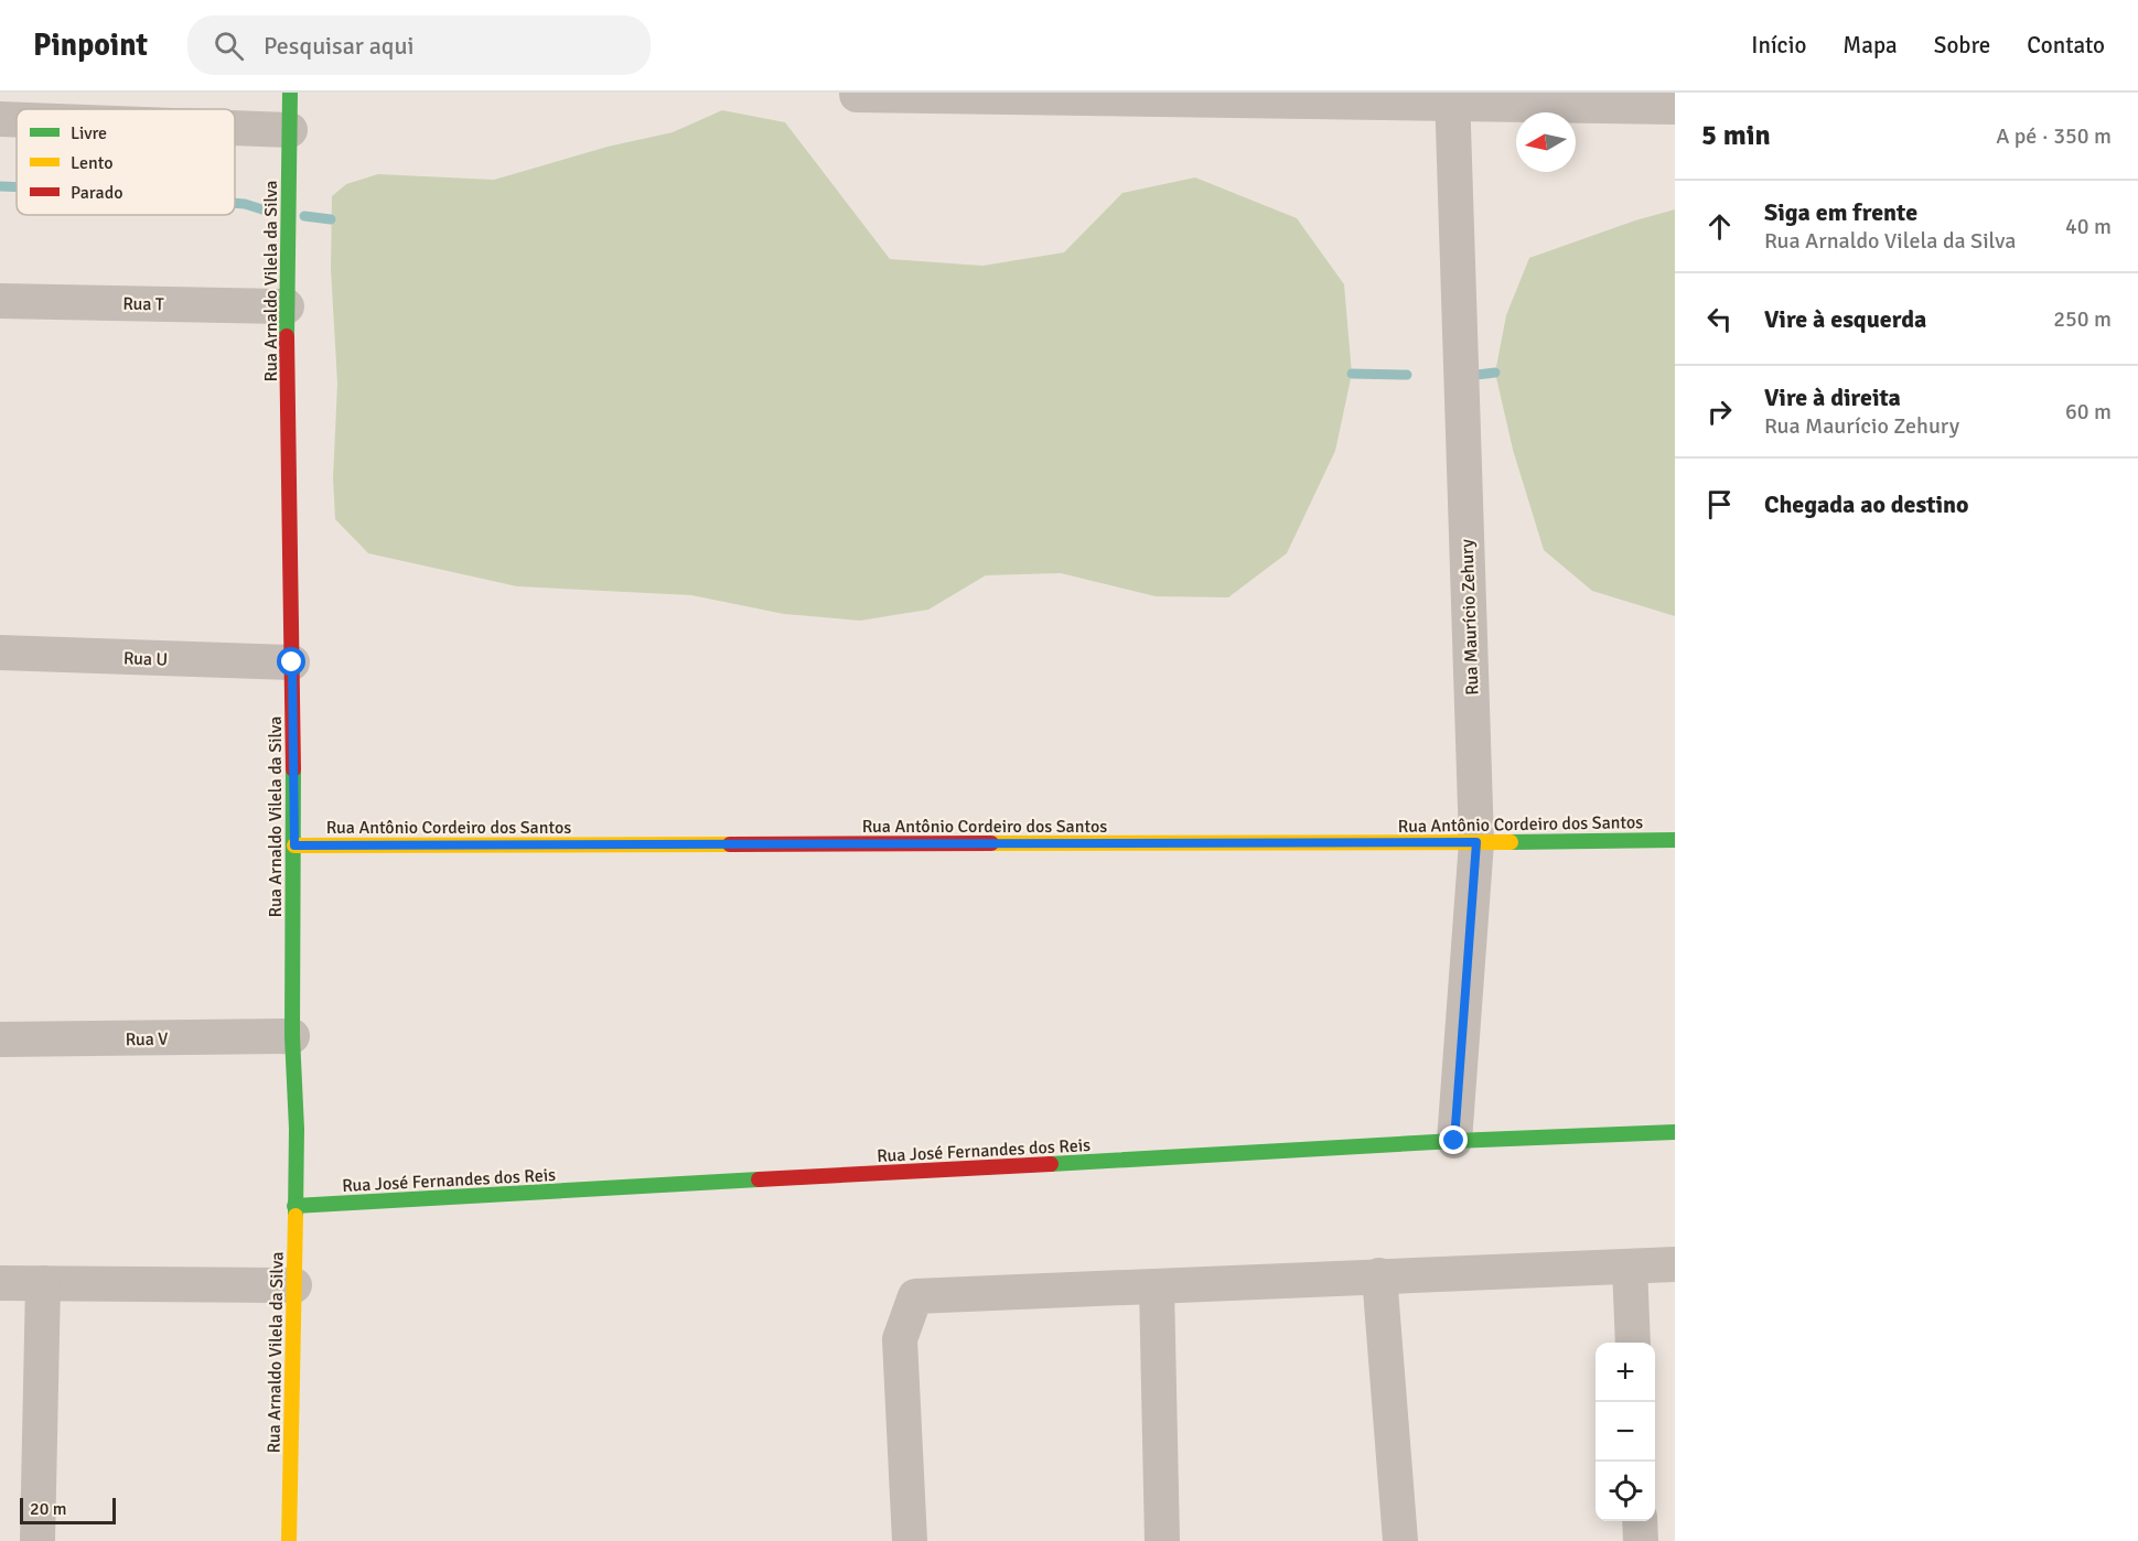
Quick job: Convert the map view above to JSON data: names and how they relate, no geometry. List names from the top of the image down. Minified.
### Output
{"streets":{"street":["Rua Arnaldo Vilela da Silva","Rua T","Rua Maurício Zehury","Rua U","Rua Antônio Cordeiro dos Santos","Rua V","Rua José Fernandes dos Reis"]},"crossings":[["Rua Arnaldo Vilela da Silva","Rua T"],["Rua Arnaldo Vilela da Silva","Rua U"],["Rua Arnaldo Vilela da Silva","Rua Antônio Cordeiro dos Santos"],["Rua Arnaldo Vilela da Silva","Rua V"],["Rua Arnaldo Vilela da Silva","Rua José Fernandes dos Reis"],["Rua Maurício Zehury","Rua Antônio Cordeiro dos Santos"],["Rua Maurício Zehury","Rua José Fernandes dos Reis"]],"legend":["Livre","Lento","Parado"],"scale_bar":"20 m","north":"left","page":{"header":"Pinpoint","search":"Pesquisar aqui","nav":["Início","Mapa","Sobre","Contato"],"heading":["5 min","A pé · 350 m"],"list":[["Siga em frente","Rua Arnaldo Vilela da Silva","40 m"],["Vire à esquerda","250 m"],["Vire à direita","Rua Maurício Zehury","60 m"],"Chegada ao destino"],"map_buttons":["+","−"],"scale":"20 m"}}
